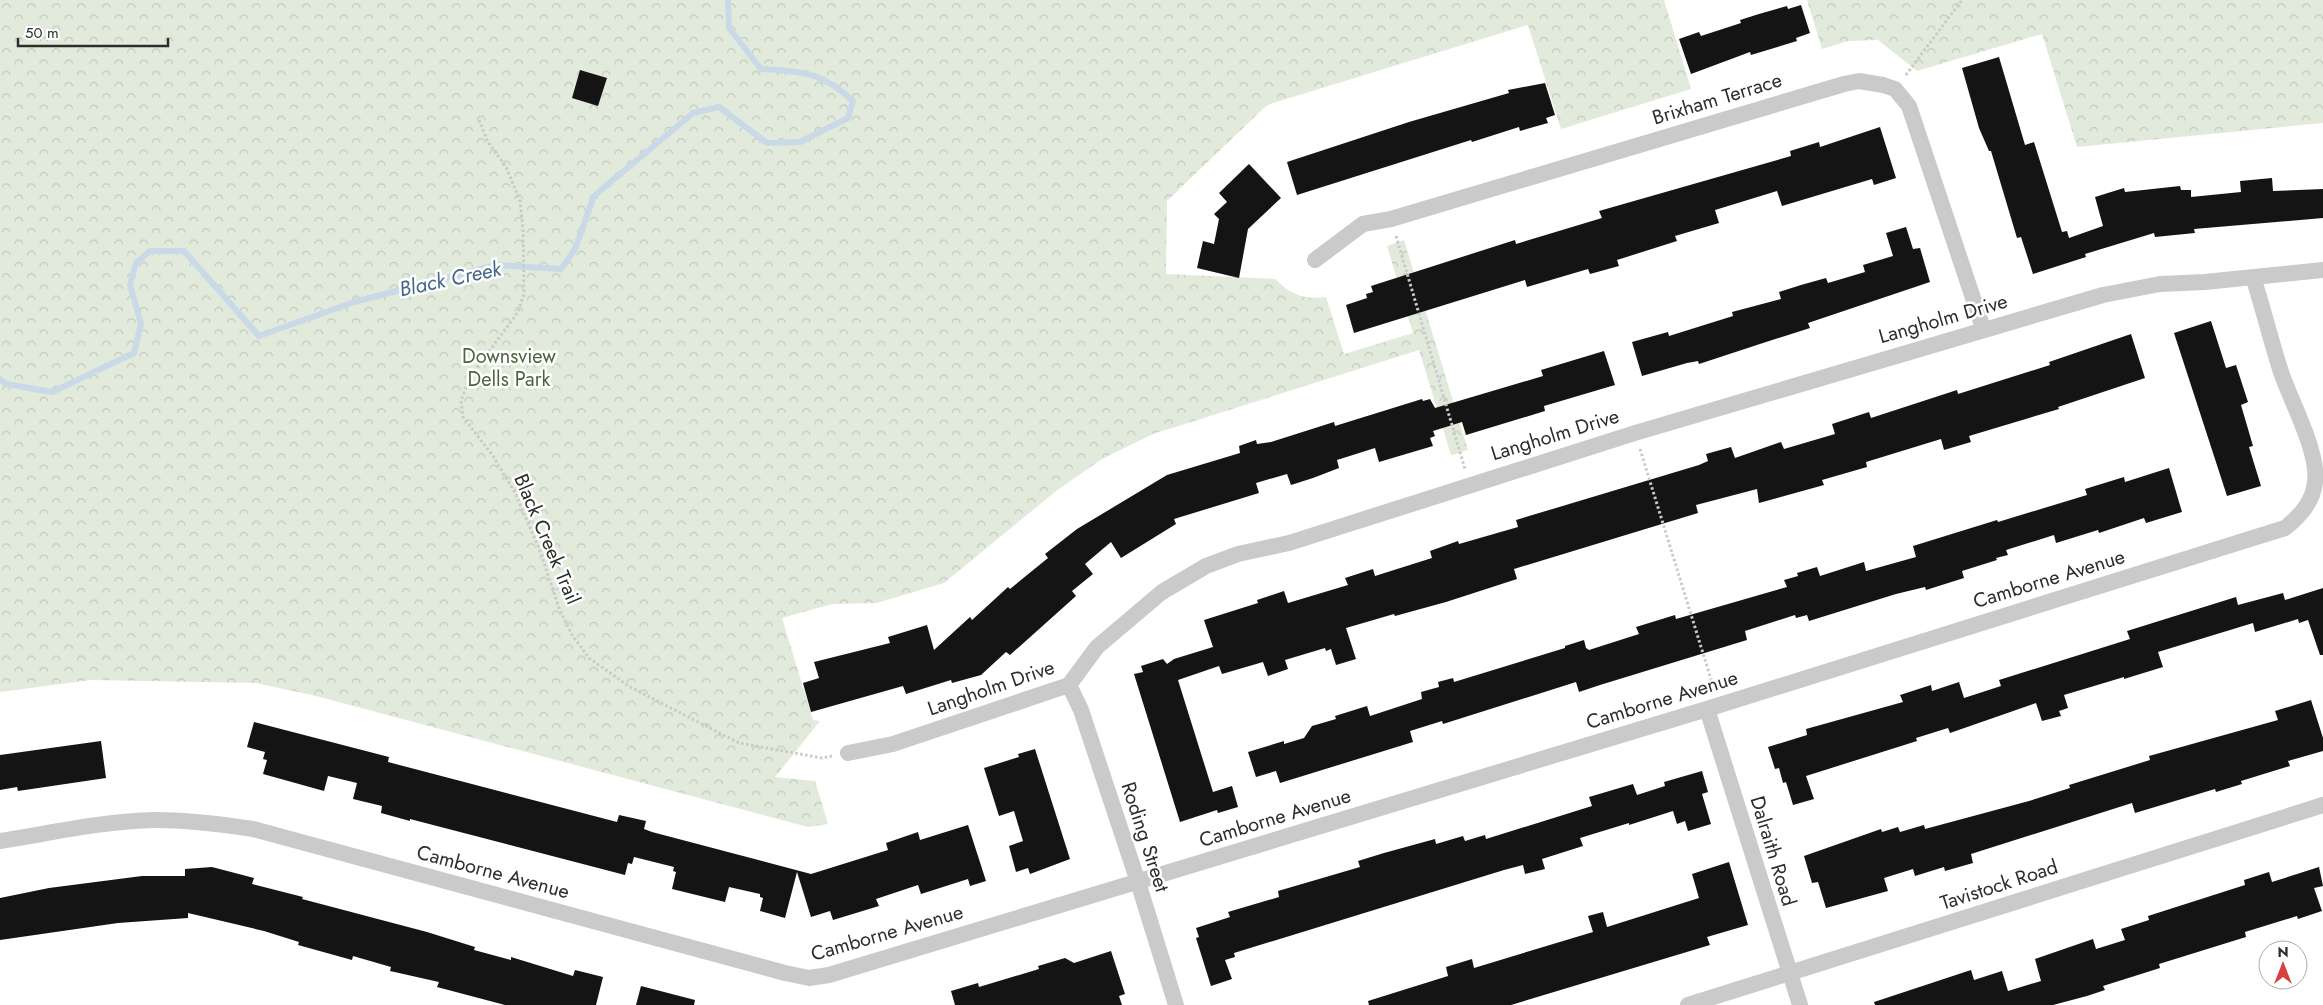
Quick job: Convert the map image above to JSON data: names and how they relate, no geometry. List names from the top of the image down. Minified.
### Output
{"streets":{"street":["Brixham Terrace","Langholm Drive","Camborne Avenue","Roding Street","Dalraith Road","Tavistock Road"],"path":["Black Creek Trail"]},"crossings":[["Langholm Drive","Camborne Avenue"],["Langholm Drive","Roding Street"],["Camborne Avenue","Roding Street"],["Camborne Avenue","Dalraith Road"],["Dalraith Road","Tavistock Road"]],"water":["Black Creek"],"parks":["Downsview Dells Park"],"scale_bar":"50 m","north":"top"}
